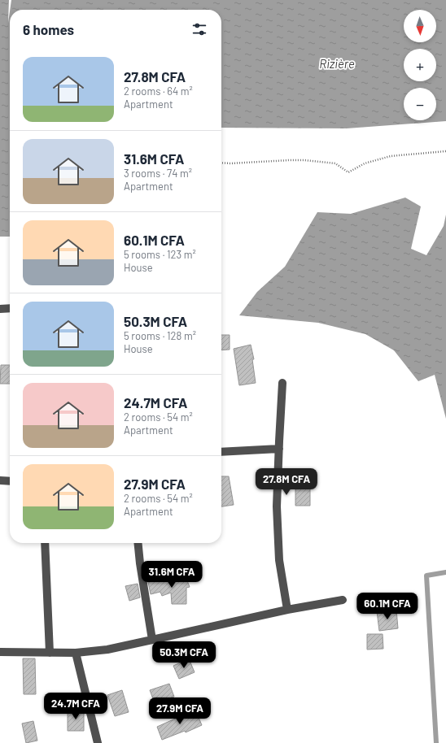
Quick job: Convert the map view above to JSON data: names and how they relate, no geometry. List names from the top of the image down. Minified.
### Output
{"water":["Rizière"],"north":"bottom","page":{"map_buttons":["+","−"],"heading":"6 homes","list":[{"name":"27.8M CFA","note":"2 rooms · 64 m² · Apartment"},{"name":"31.6M CFA","note":"3 rooms · 74 m² · Apartment"},{"name":"60.1M CFA","note":"5 rooms · 123 m² · House"},{"name":"50.3M CFA","note":"5 rooms · 128 m² · House"},{"name":"24.7M CFA","note":"2 rooms · 54 m² · Apartment"},{"name":"27.9M CFA","note":"2 rooms · 54 m² · Apartment"}],"price":["27.8M CFA","31.6M CFA","60.1M CFA","50.3M CFA","24.7M CFA","27.9M CFA"]}}
